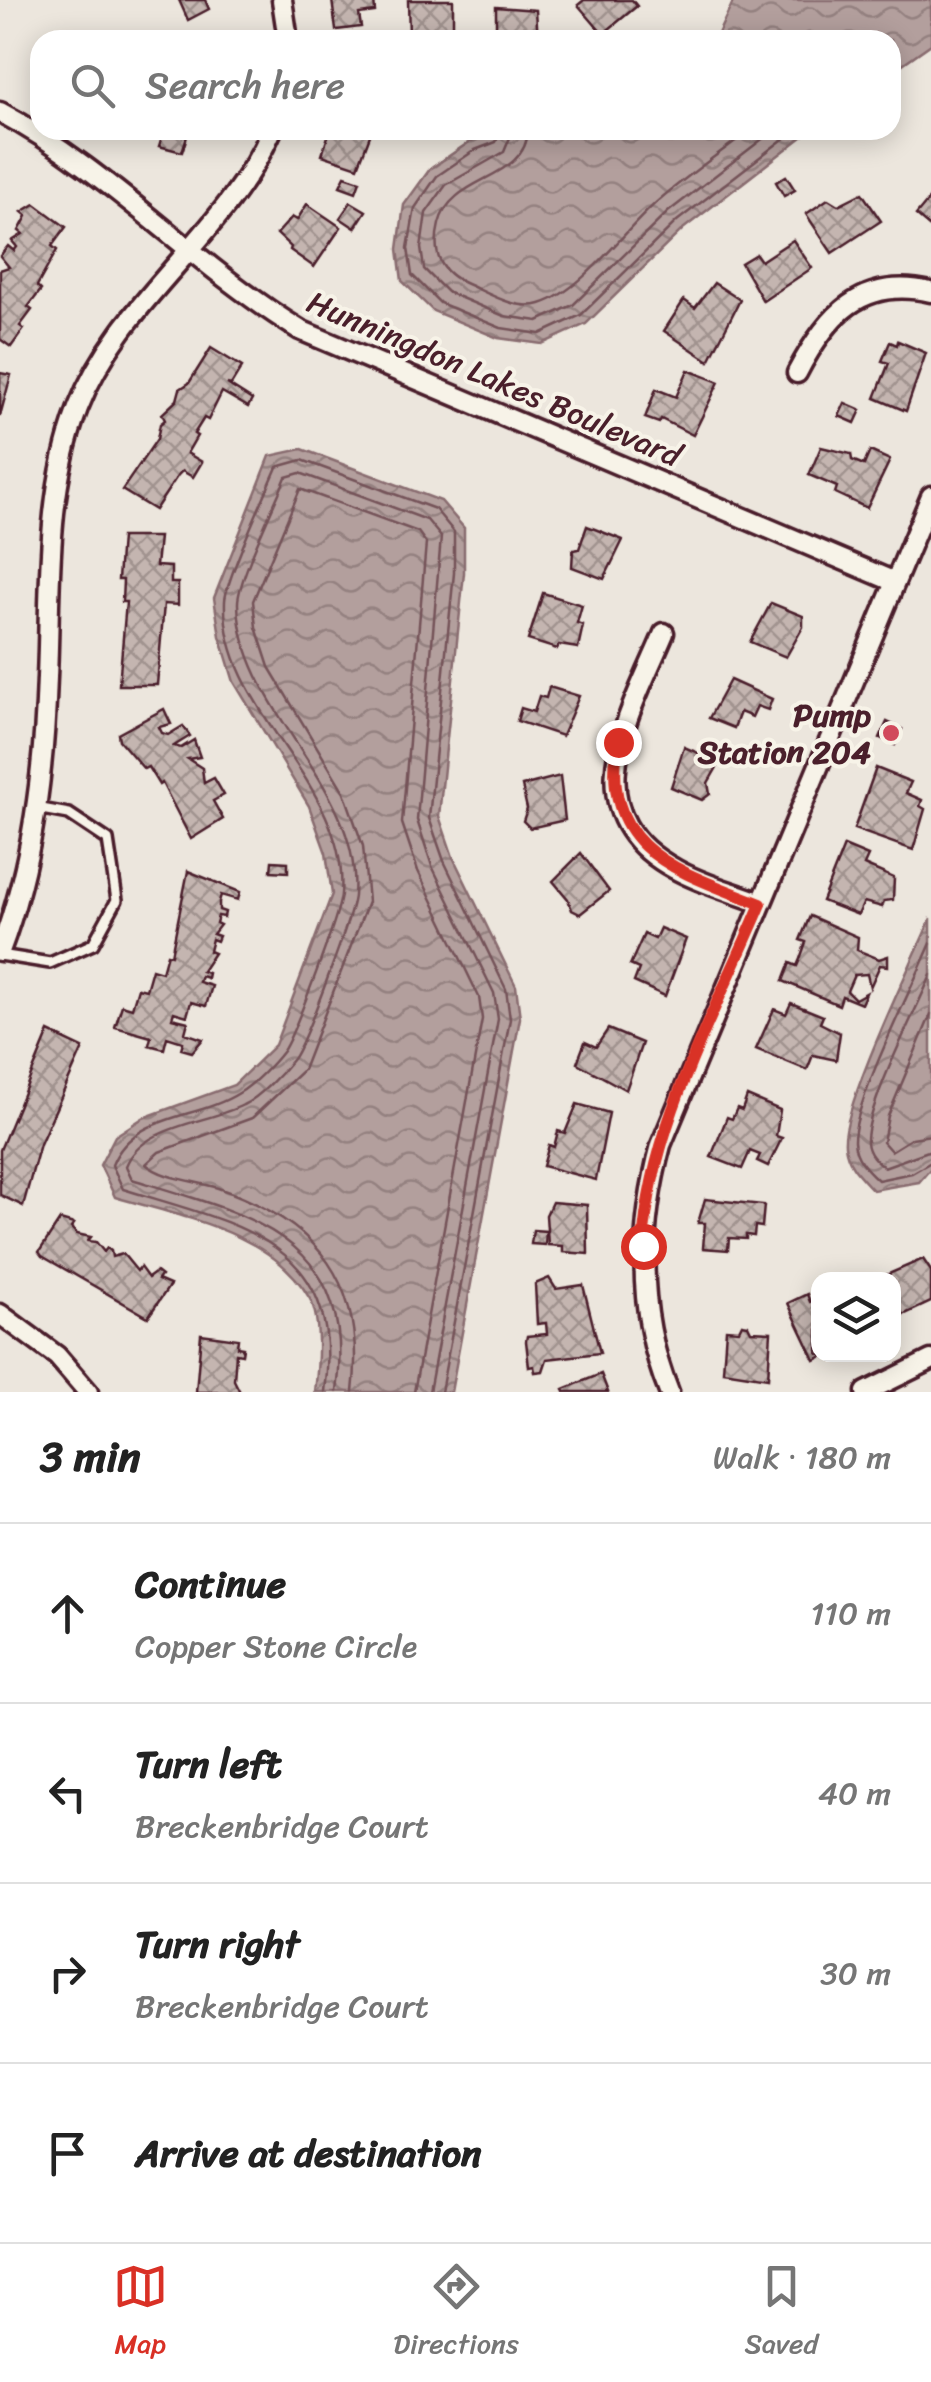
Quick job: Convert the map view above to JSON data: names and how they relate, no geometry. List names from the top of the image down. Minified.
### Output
{"streets":{"street":["Hunningdon Lakes Boulevard"]},"places":["Pump Station 204"],"page":{"search":"Search here","heading":["3 min","Walk · 180 m"],"list":[["Continue","Copper Stone Circle","110 m"],["Turn left","Breckenbridge Court","40 m"],["Turn right","Breckenbridge Court","30 m"],"Arrive at destination"],"nav":["Map","Directions","Saved"]}}
